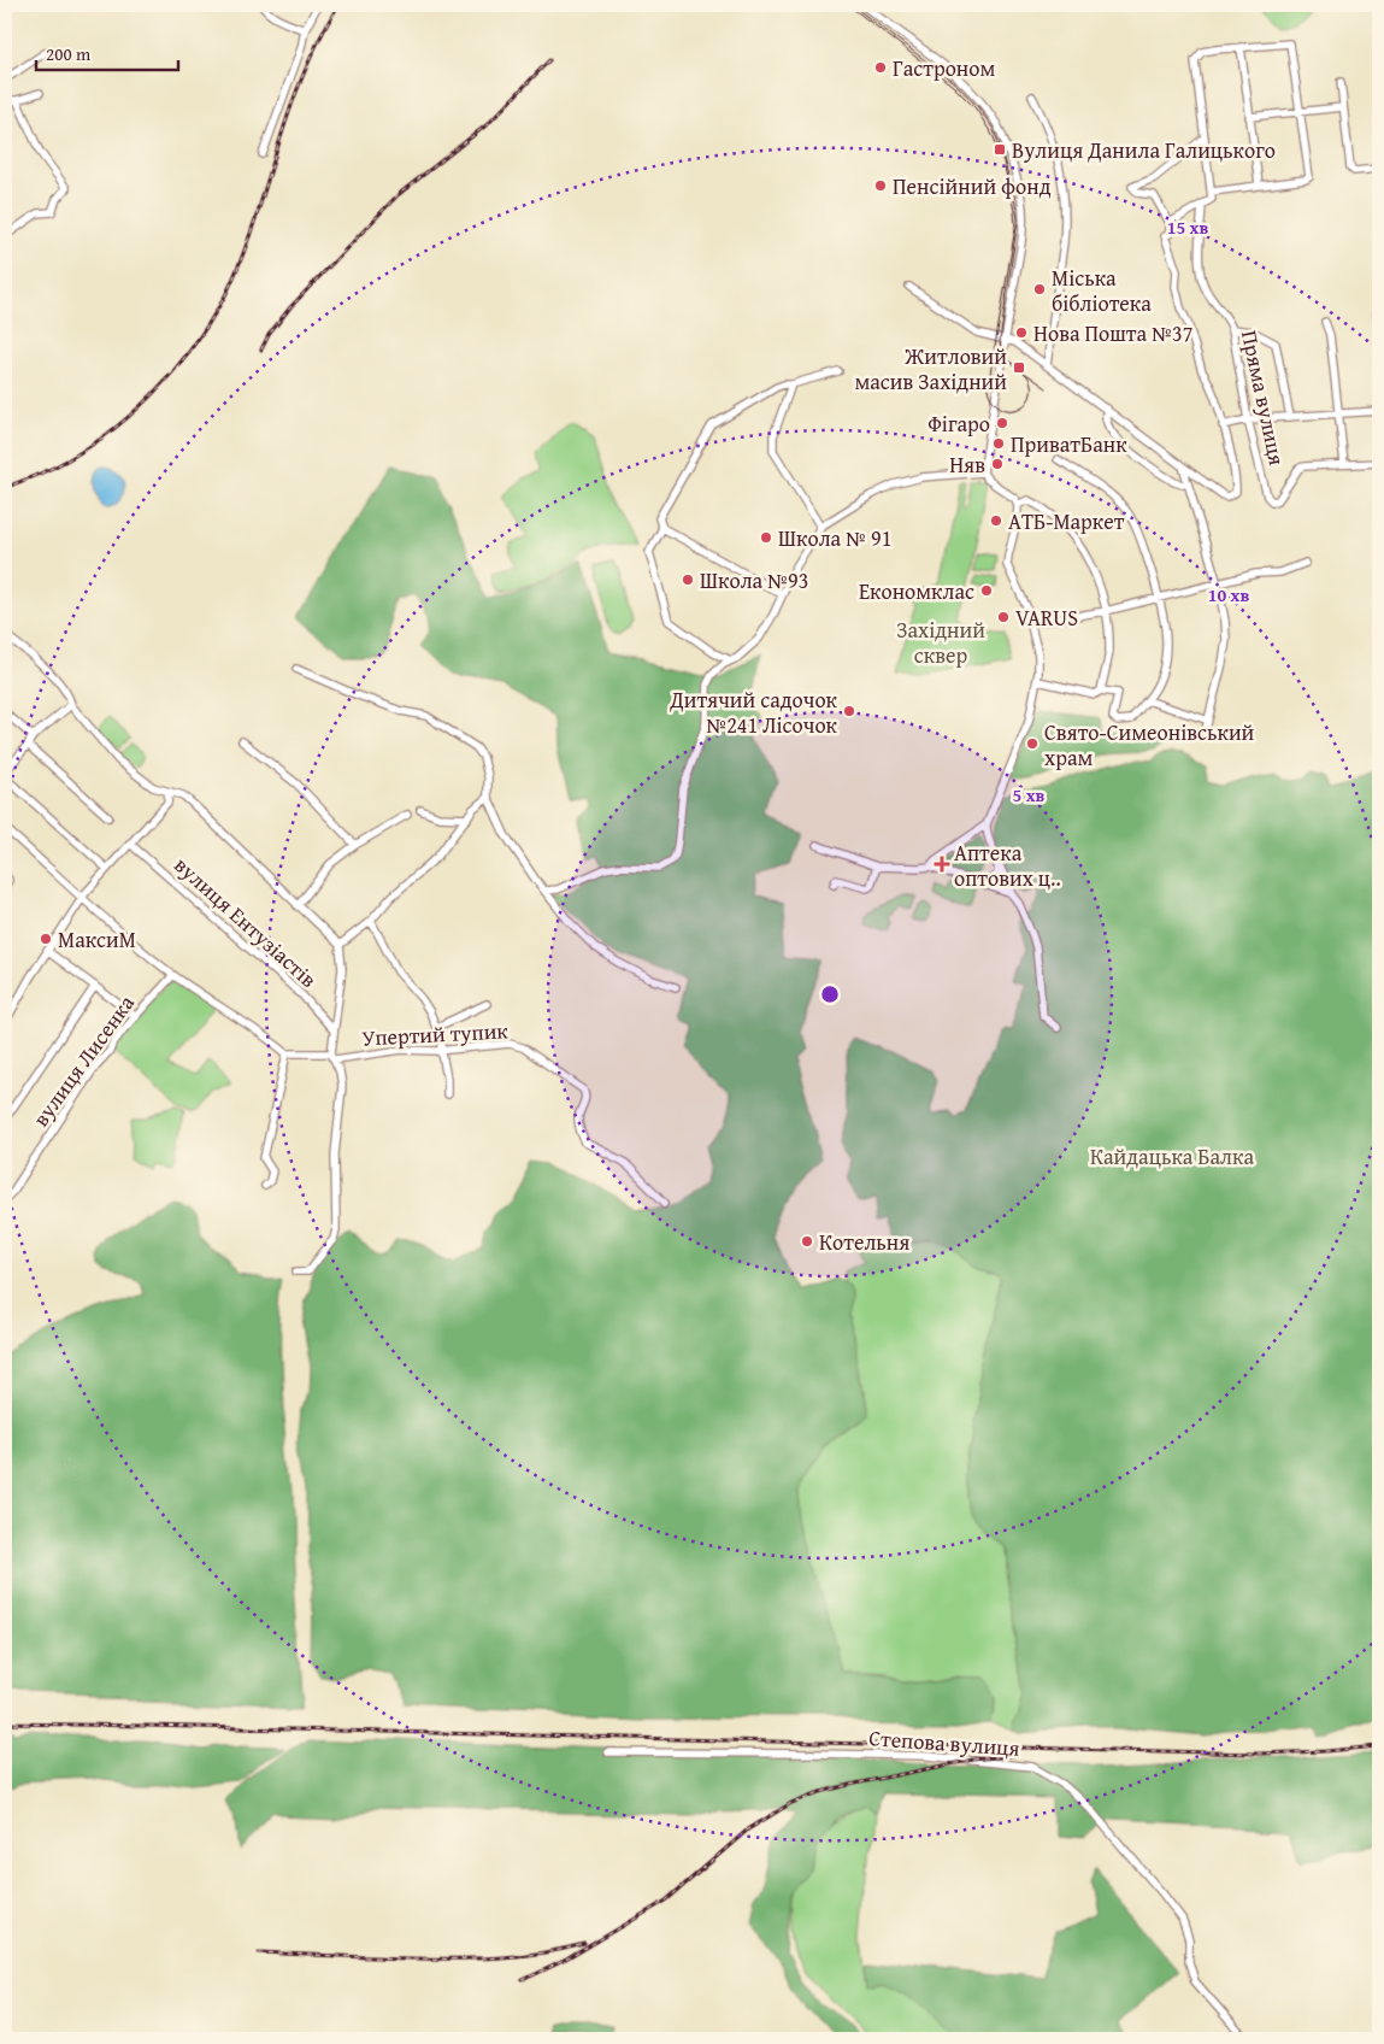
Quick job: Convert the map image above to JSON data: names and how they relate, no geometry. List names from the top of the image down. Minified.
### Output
{"streets":{"street":["Пряма вулиця","вулиця Ентузіастів","Упертий тупик","вулиця Лисенка","Степова вулиця"]},"parks":["Західний сквер","Кайдацька Балка"],"places":{"other":["Гастроном","Пенсійний фонд","Міська бібліотека","Нова Пошта №37","Фігаро","ПриватБанк","Няв","АТБ-Маркет","Школа № 91","Школа №93","Економклас","VARUS","Дитячий садочок №241 Лісочок","Свято-Симеонівський храм","МаксиМ","Котельня"],"transit":["Вулиця Данила Галицького","Житловий масив Західний"],"health":["Аптека оптових ц‥"]},"scale_bar":"200 m","rings":["15 хв","10 хв","5 хв"]}
